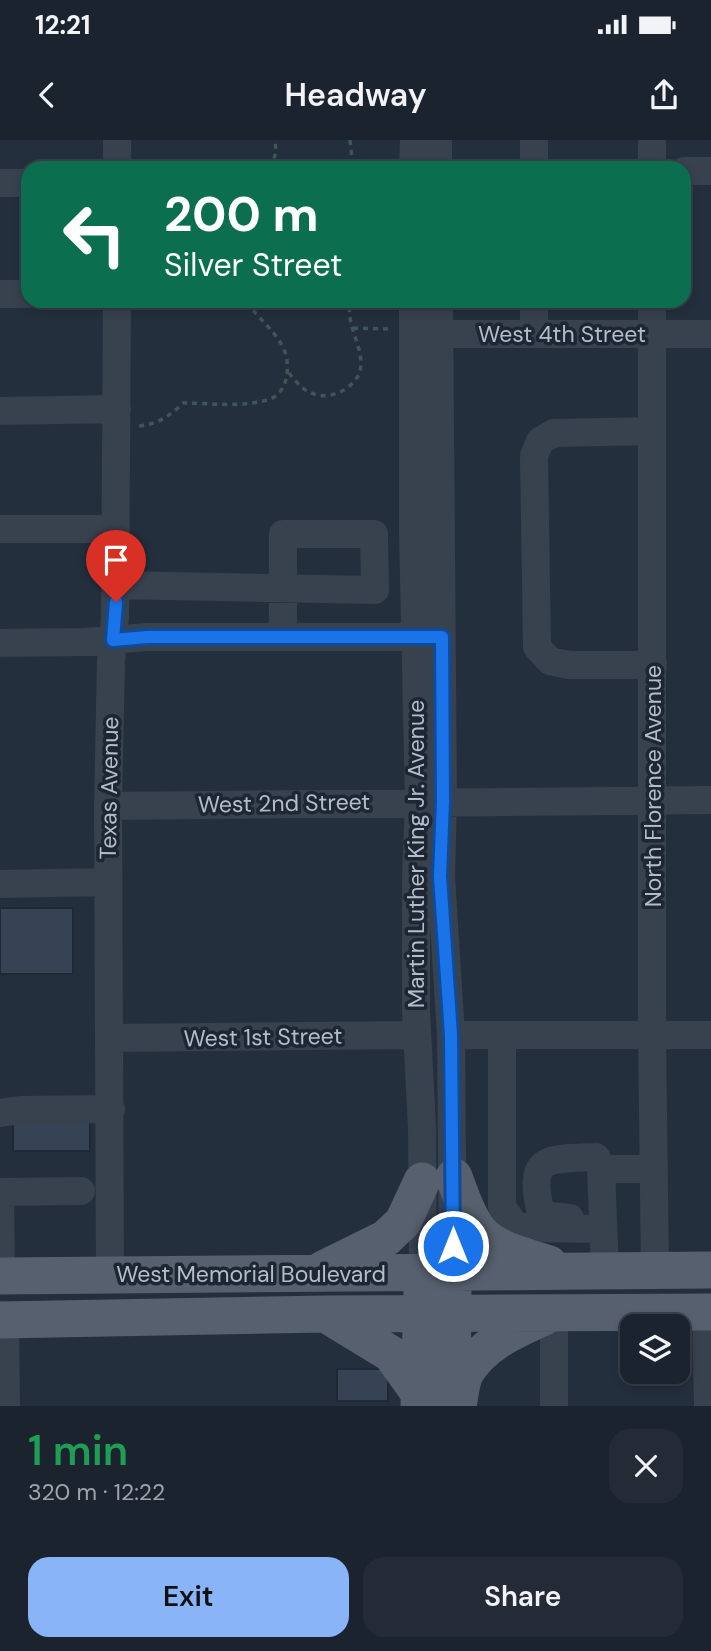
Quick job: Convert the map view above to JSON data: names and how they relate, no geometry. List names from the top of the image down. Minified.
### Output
{"streets":{"main road":["Martin Luther King Jr. Avenue","West Memorial Boulevard"],"street":["West 4th Street","North Florence Avenue","Texas Avenue","West 2nd Street","West 1st Street"]},"crossings":[["West 4th Street","North Florence Avenue"],["West 4th Street","Martin Luther King Jr. Avenue"],["North Florence Avenue","West 2nd Street"],["North Florence Avenue","West Memorial Boulevard"],["Texas Avenue","West 2nd Street"],["Texas Avenue","West 1st Street"],["Texas Avenue","West Memorial Boulevard"],["West 2nd Street","Martin Luther King Jr. Avenue"],["Martin Luther King Jr. Avenue","West 1st Street"],["Martin Luther King Jr. Avenue","West Memorial Boulevard"]],"page":{"status":"12:21","header":"Headway","turn":["200 m","Silver Street"],"heading":["1 min","320 m · 12:22"],"buttons":["Exit","Share"]}}
